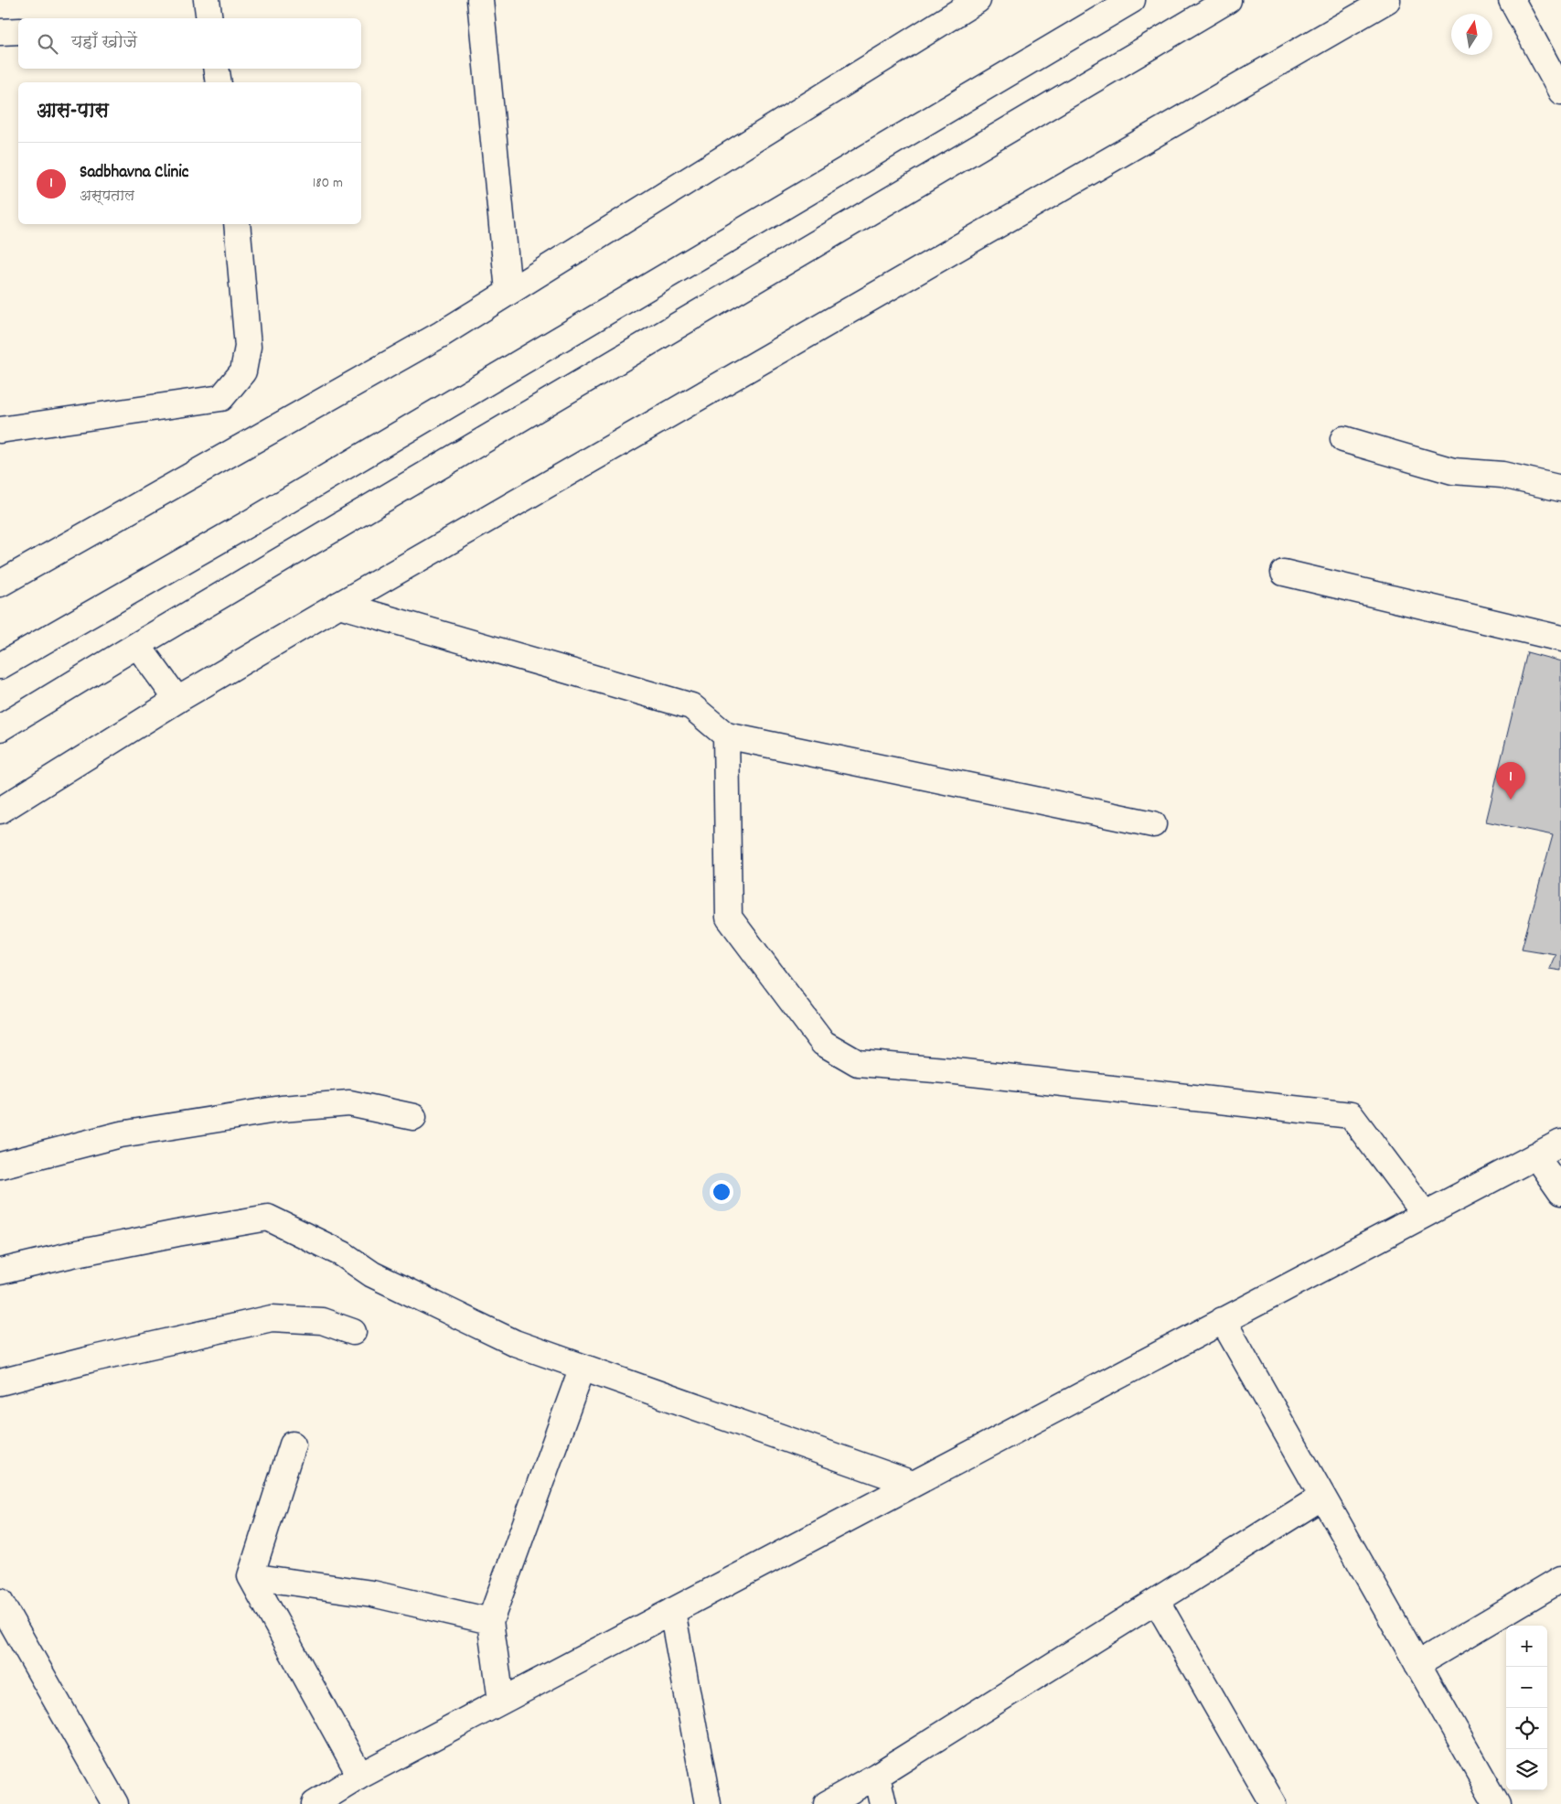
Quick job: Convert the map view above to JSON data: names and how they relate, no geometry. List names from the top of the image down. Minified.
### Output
{"north":"top","page":{"search":"यहाँ खोजें","heading":"आस-पास","list":[{"mark":"1","name":"Sadbhavna Clinic","note":"अस्पताल","value":"180 m"}],"pins":"1","map_buttons":["+","−"]}}
